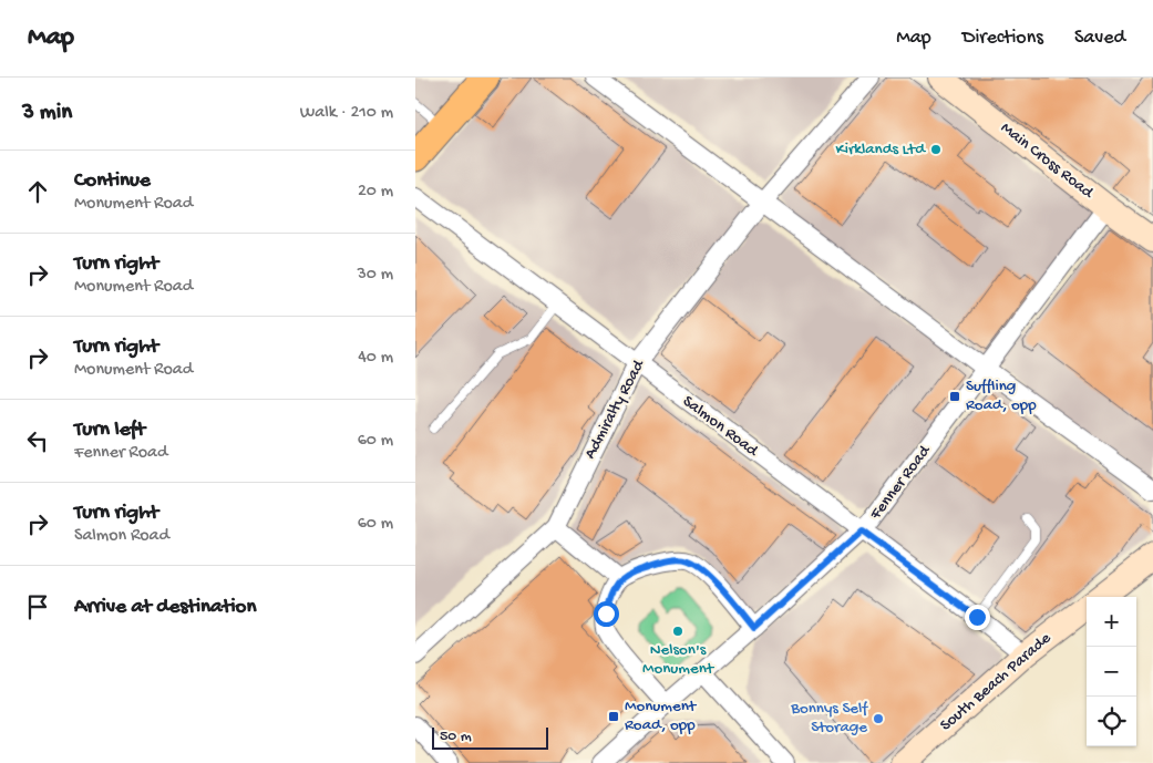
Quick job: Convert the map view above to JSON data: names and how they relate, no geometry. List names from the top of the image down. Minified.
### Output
{"streets":{"street":["Main Cross Road","Admiralty Road","Salmon Road","Fenner Road","South Beach Parade"]},"crossings":[["Main Cross Road","Fenner Road"],["Admiralty Road","Salmon Road"],["Salmon Road","Fenner Road"],["Salmon Road","South Beach Parade"]],"places":{"other":["Kirklands Ltd","Nelson's Monument","Bonnys Self Storage"],"transit":["Suffling Road, opp","Monument Road, opp"]},"scale_bar":"50 m","page":{"header":"Map","nav":["Map","Directions","Saved"],"heading":["3 min","Walk · 210 m"],"list":[["Continue","Monument Road","20 m"],["Turn right","Monument Road","30 m"],["Turn right","Monument Road","40 m"],["Turn left","Fenner Road","60 m"],["Turn right","Salmon Road","60 m"],"Arrive at destination"],"map_buttons":["+","−"],"scale":"50 m"}}
